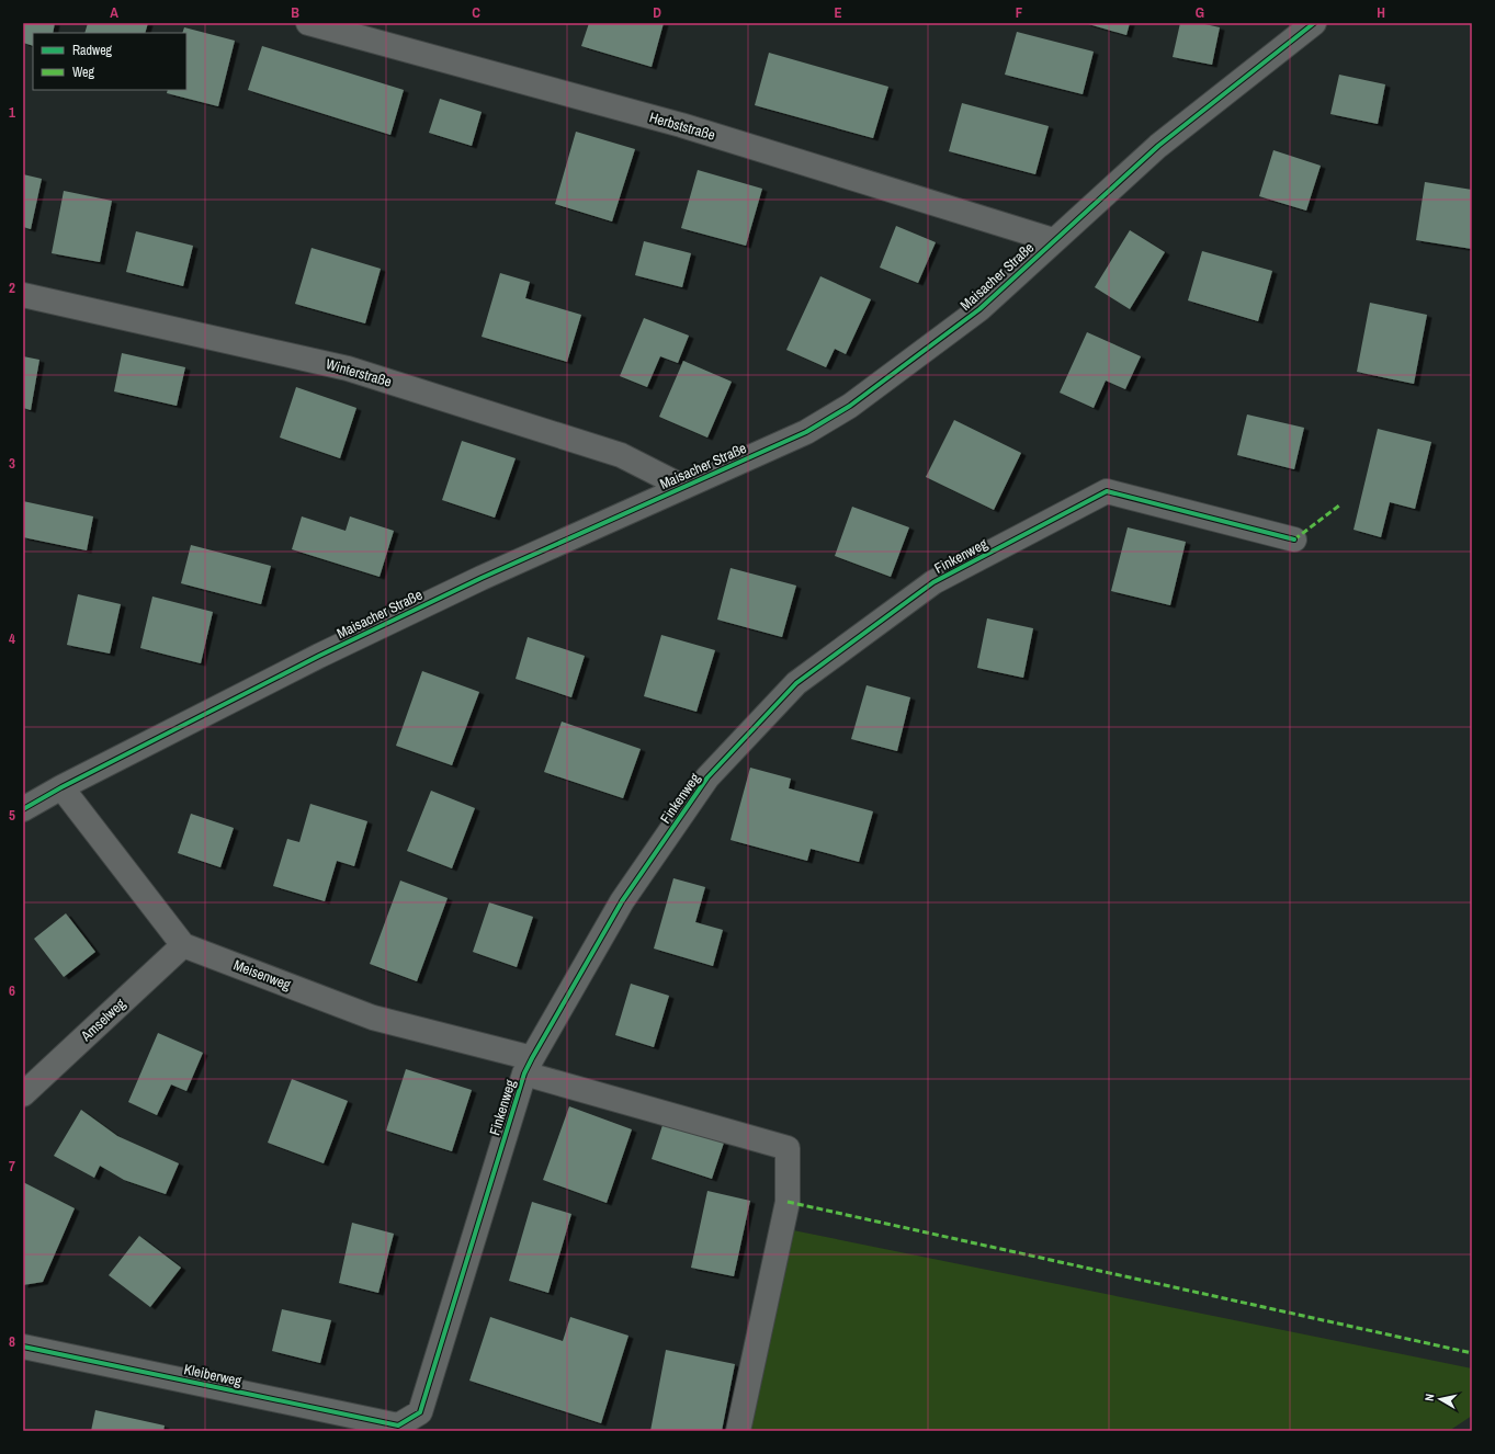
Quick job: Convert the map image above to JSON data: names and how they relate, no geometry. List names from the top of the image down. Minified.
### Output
{"streets":{"street":["Herbststraße","Maisacher Straße","Winterstraße","Finkenweg","Meisenweg","Amselweg","Kleiberweg"]},"crossings":[["Herbststraße","Maisacher Straße"],["Maisacher Straße","Winterstraße"],["Finkenweg","Meisenweg"],["Finkenweg","Kleiberweg"],["Meisenweg","Amselweg"]],"legend":["Radweg","Weg"],"north":"left","grid":{"columns":["A","B","C","D","E","F","G","H"],"rows":["1","2","3","4","5","6","7","8"]}}
